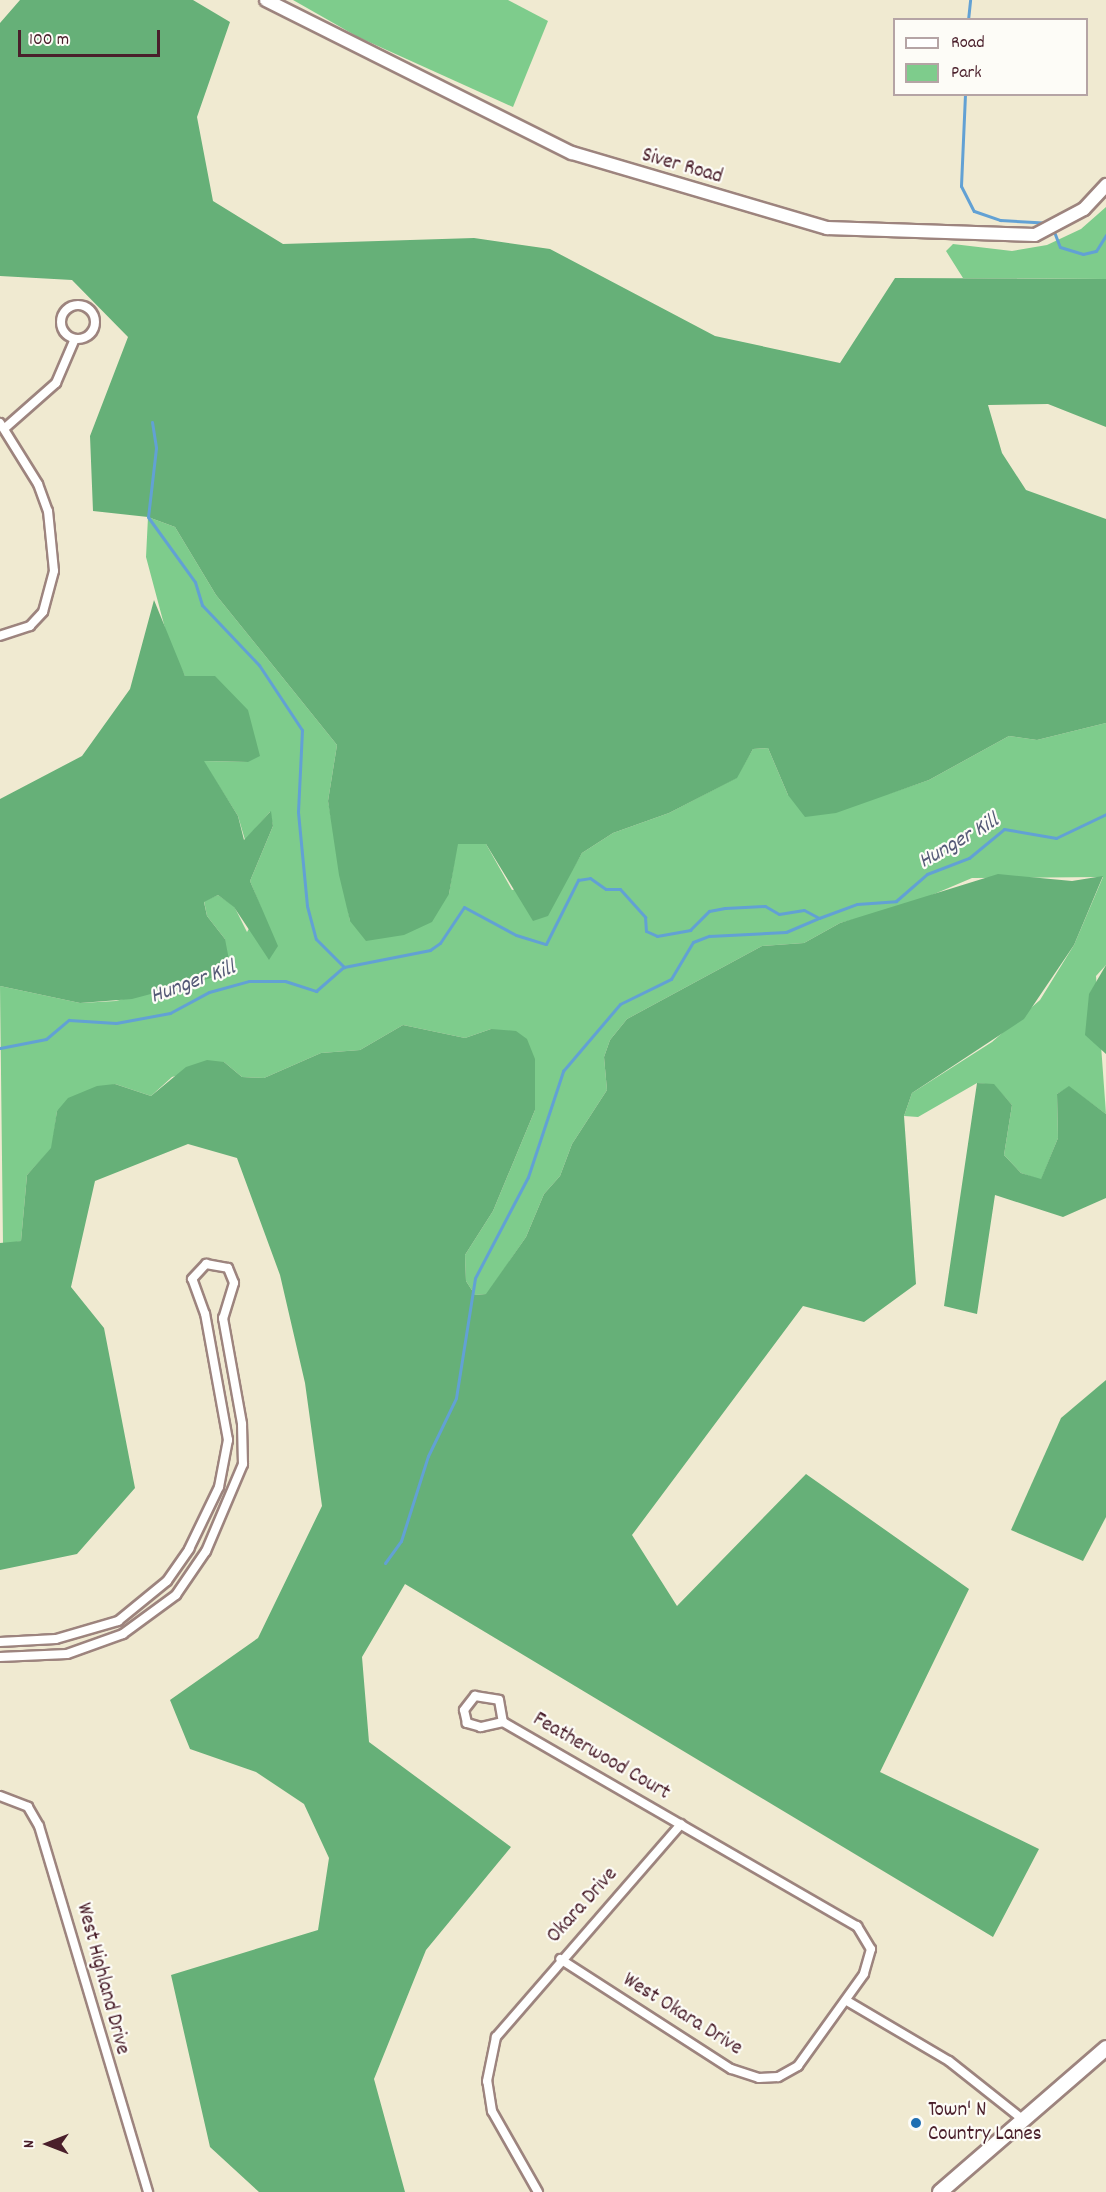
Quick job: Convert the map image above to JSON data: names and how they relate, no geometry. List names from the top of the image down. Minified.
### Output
{"streets":{"street":["Siver Road","Featherwood Court","Okara Drive","West Highland Drive","West Okara Drive"]},"crossings":[["Featherwood Court","Okara Drive"],["Featherwood Court","West Okara Drive"],["Okara Drive","West Okara Drive"]],"water":["Hunger Kill"],"places":["Town' N Country Lanes"],"legend":["Road","Park"],"scale_bar":"100 m","north":"left"}
